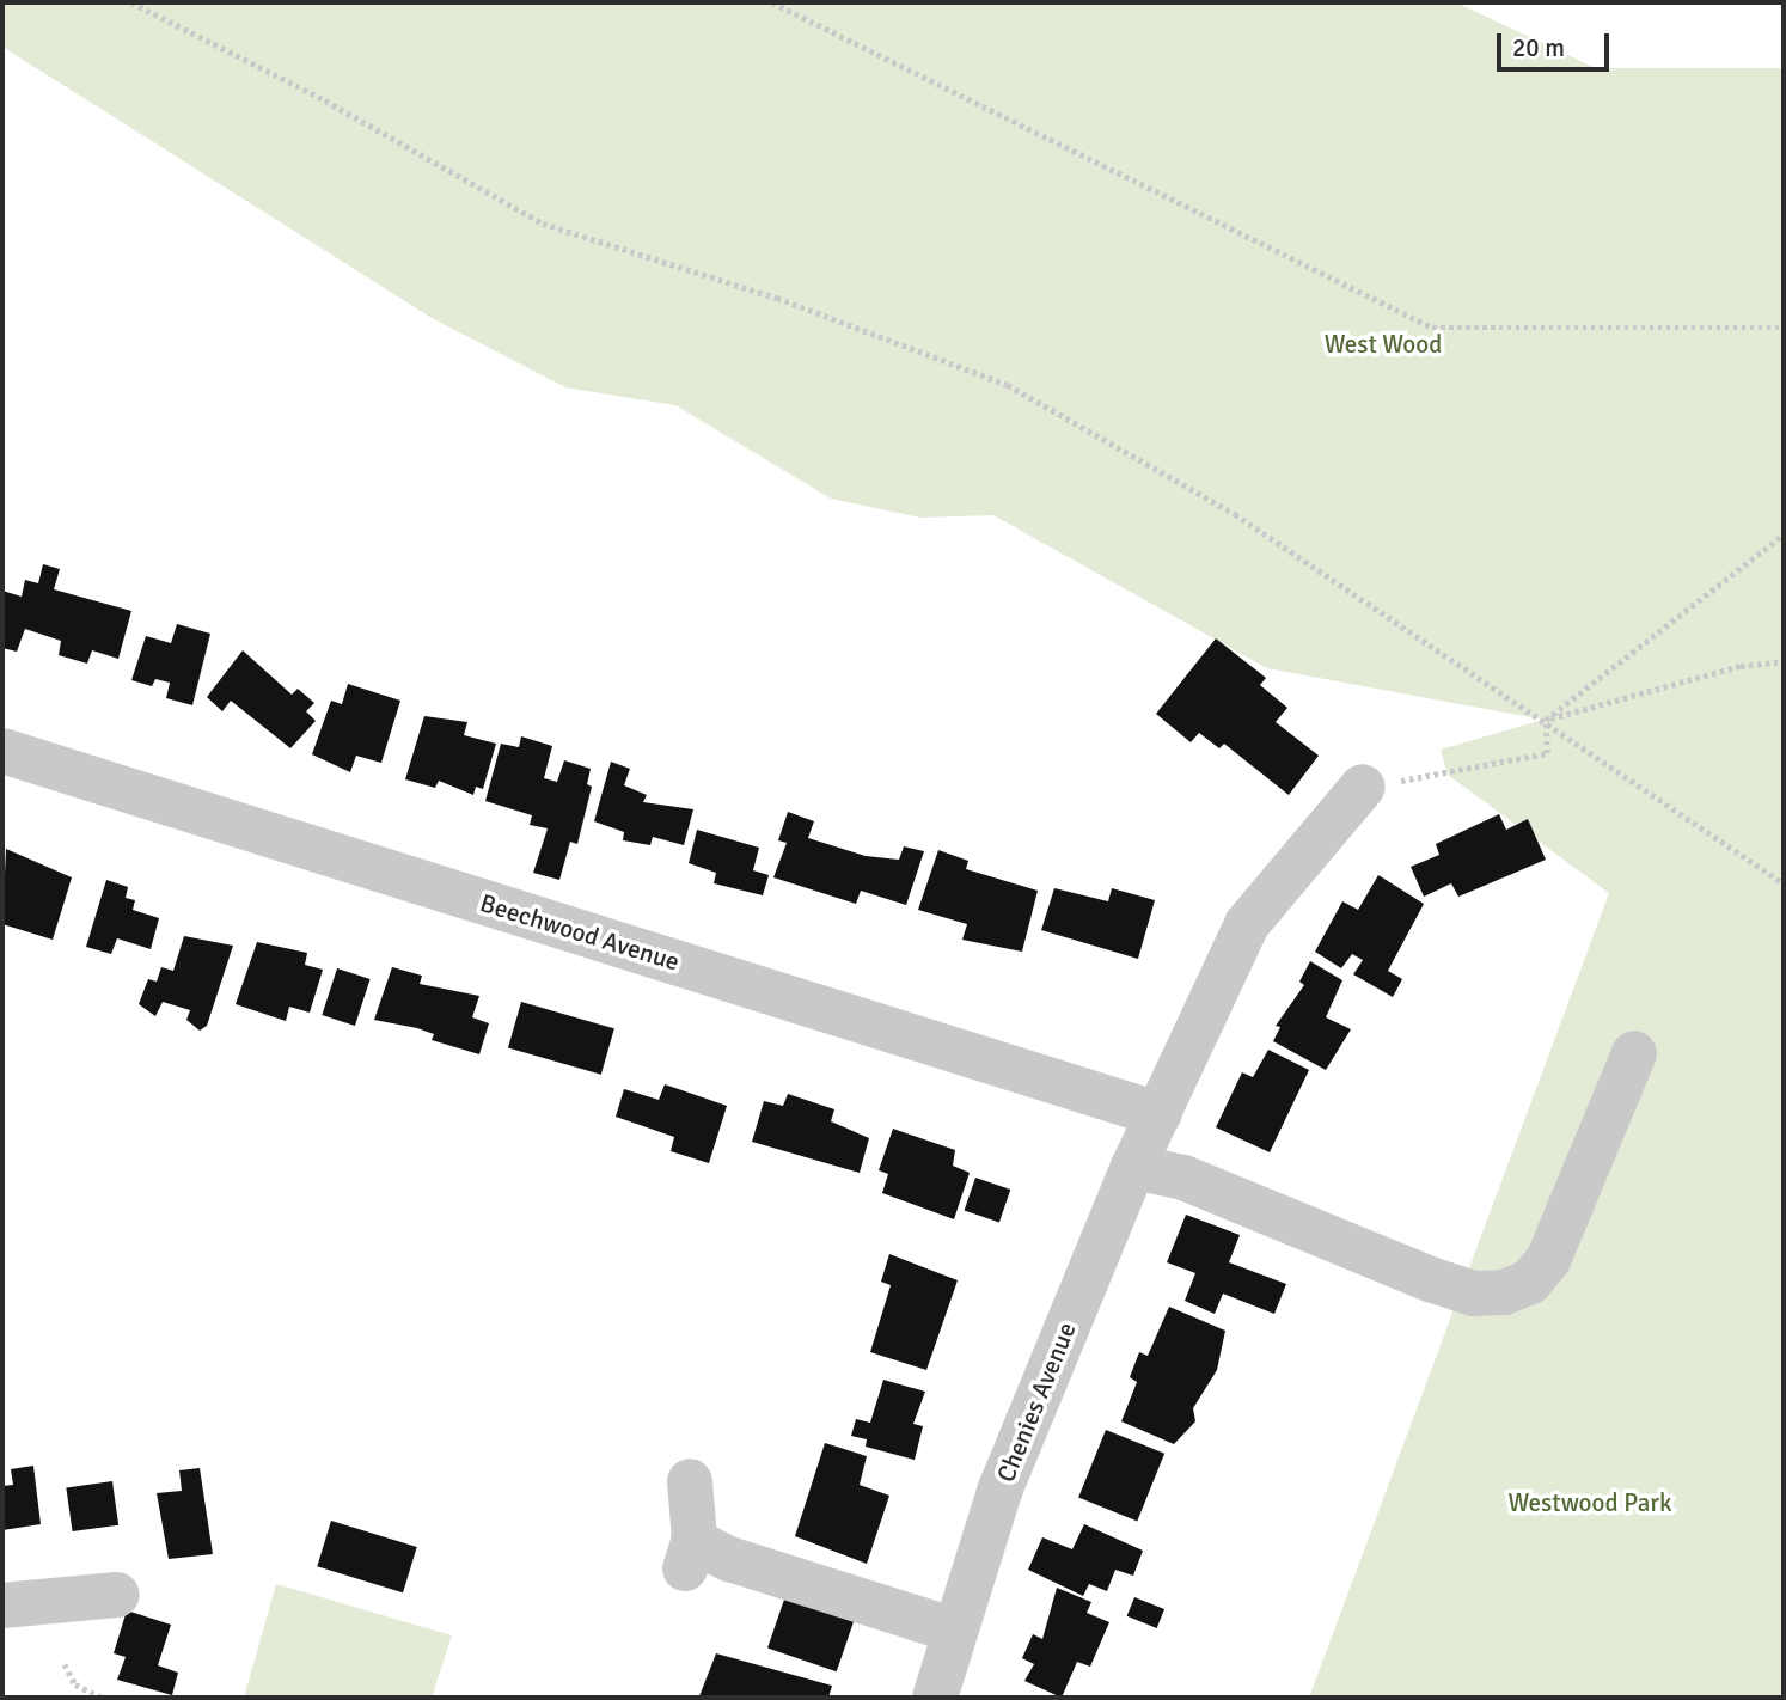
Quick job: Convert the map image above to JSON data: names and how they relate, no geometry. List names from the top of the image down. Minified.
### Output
{"streets":{"street":["Beechwood Avenue","Chenies Avenue"]},"crossings":[["Beechwood Avenue","Chenies Avenue"]],"parks":["West Wood","Westwood Park"],"scale_bar":"20 m"}
